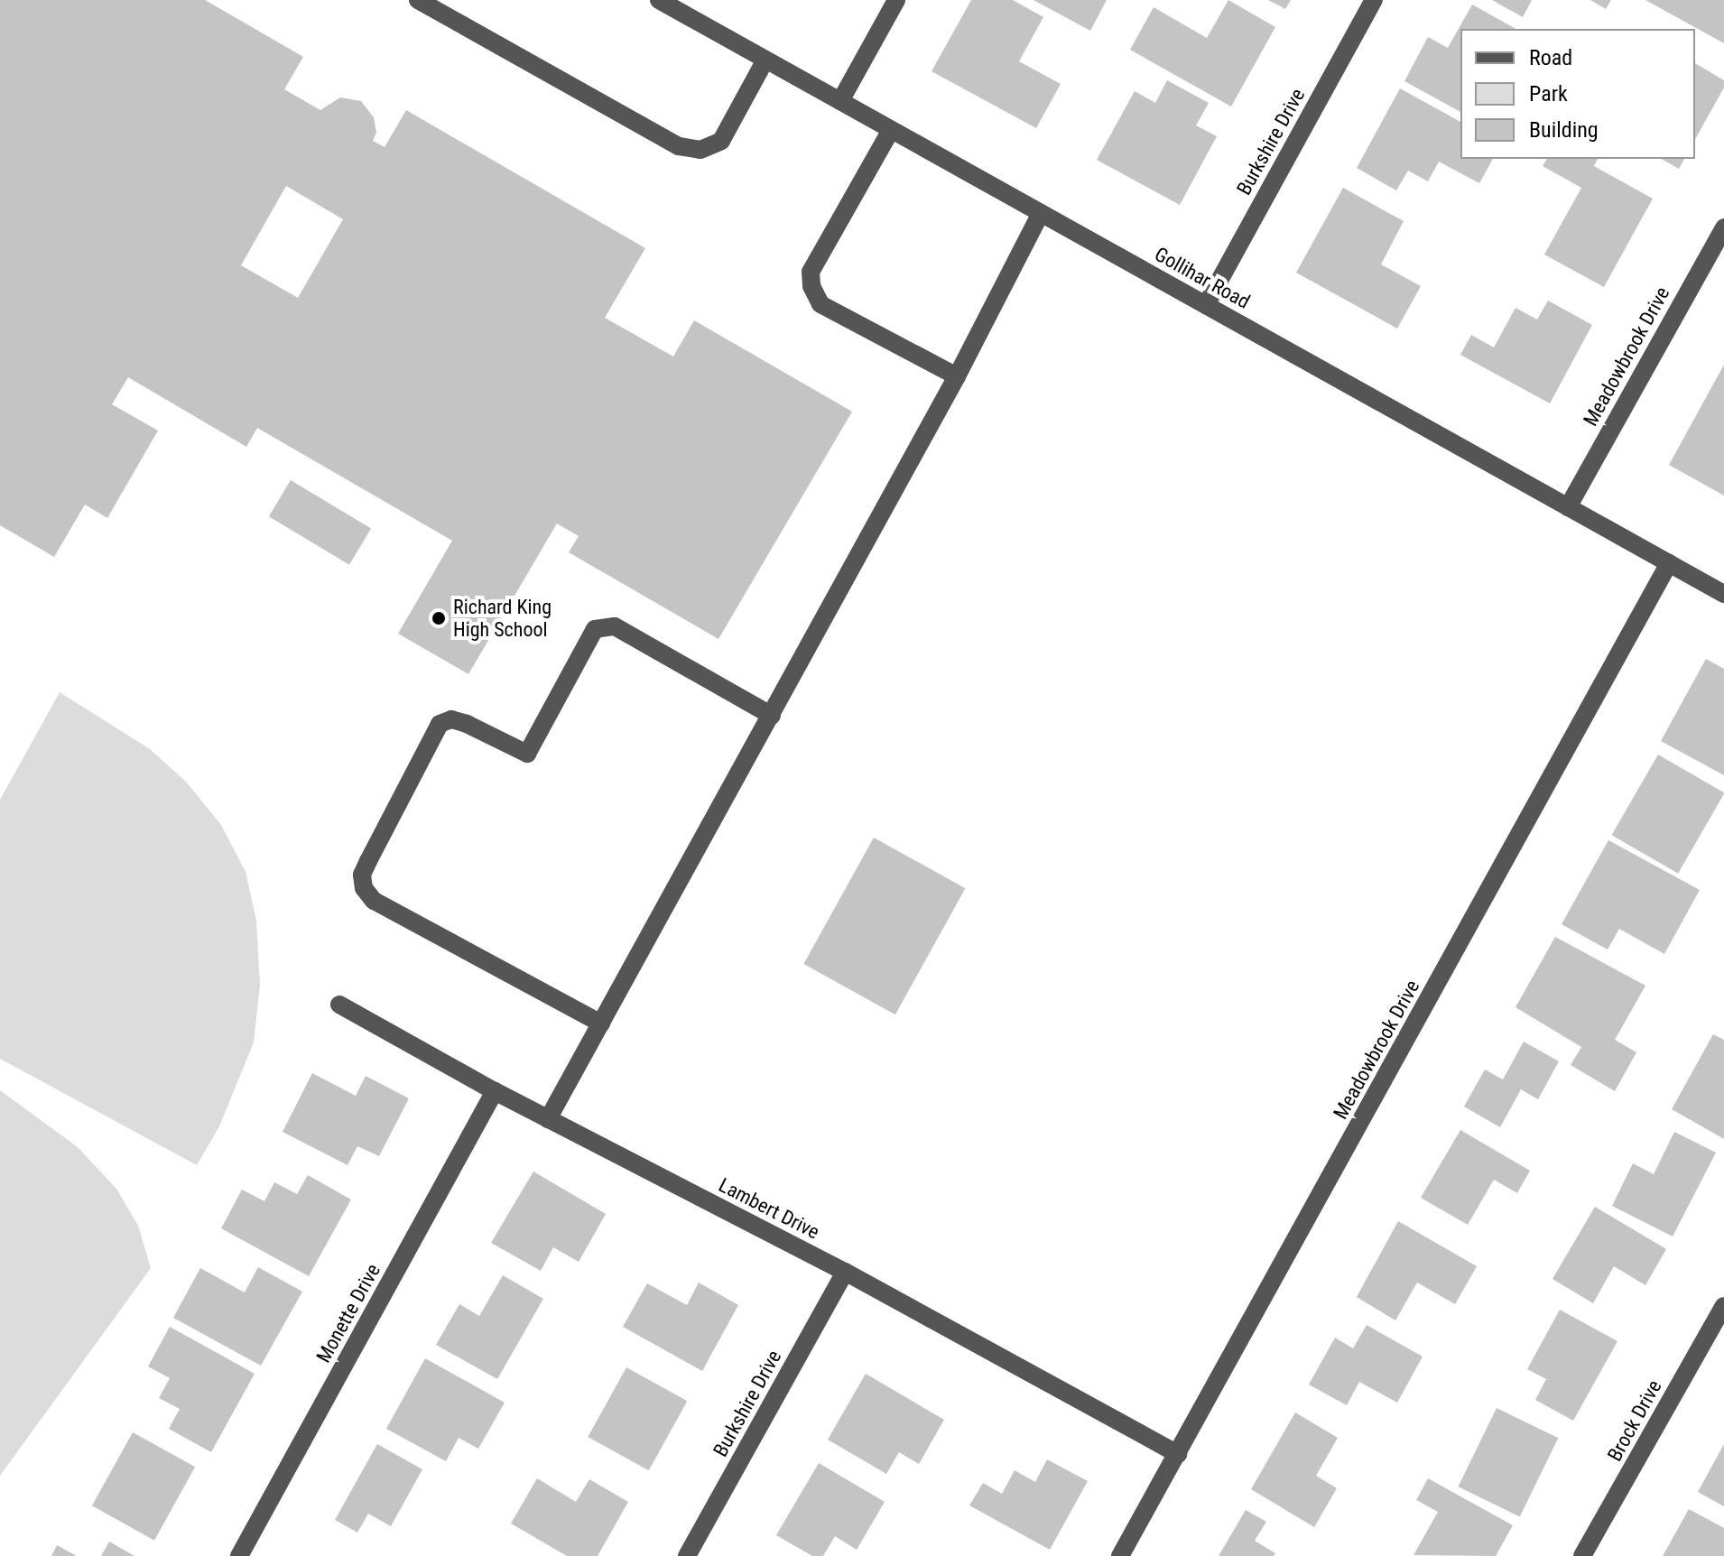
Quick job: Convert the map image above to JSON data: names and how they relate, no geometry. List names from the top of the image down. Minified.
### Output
{"streets":{"street":["Burkshire Drive","Gollihar Road","Meadowbrook Drive","Lambert Drive","Monette Drive","Brock Drive"]},"crossings":[["Burkshire Drive","Gollihar Road"],["Burkshire Drive","Lambert Drive"],["Gollihar Road","Meadowbrook Drive"],["Meadowbrook Drive","Lambert Drive"],["Lambert Drive","Monette Drive"]],"places":["Richard King High School"],"legend":["Road","Park","Building"]}
